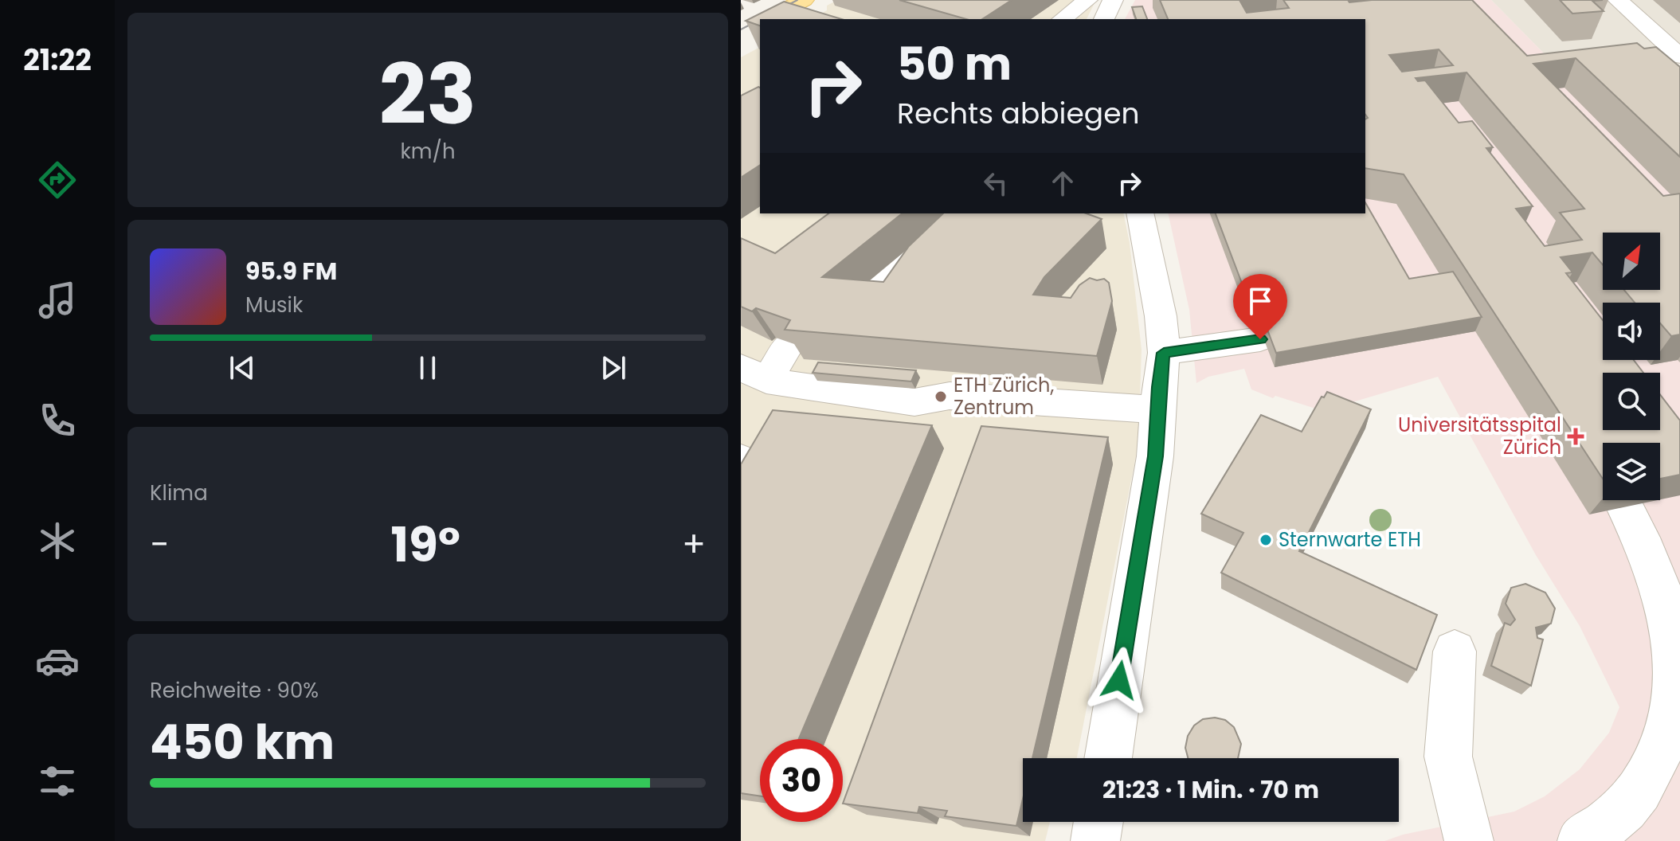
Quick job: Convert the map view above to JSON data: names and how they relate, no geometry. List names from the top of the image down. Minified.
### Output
{"places":{"other":["ETH Zürich, Zentrum","Sternwarte ETH"],"health":["Universitätsspital Zürich"]},"north":"top right","page":{"tabs":"21:22","tile":[["23","km/h"],"Klima",["Reichweite · 90%","450 km"]],"turn":["50 m","Rechts abbiegen"],"song":["95.9 FM","Musik"],"heat":["−","19°","+"],"limit":"30","trip":"21:23 · 1 Min. · 70 m"}}
